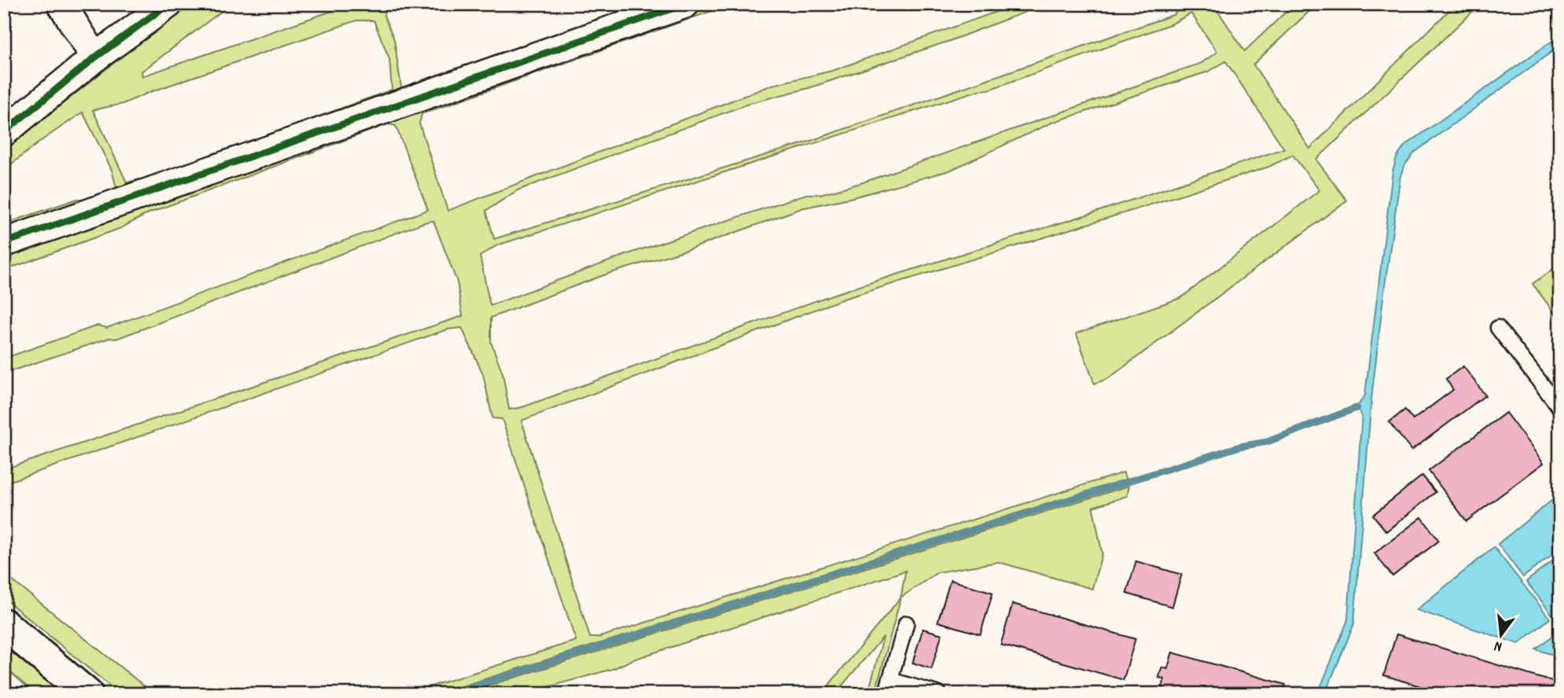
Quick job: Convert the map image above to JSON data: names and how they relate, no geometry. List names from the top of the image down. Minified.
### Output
{"north":"bottom"}
